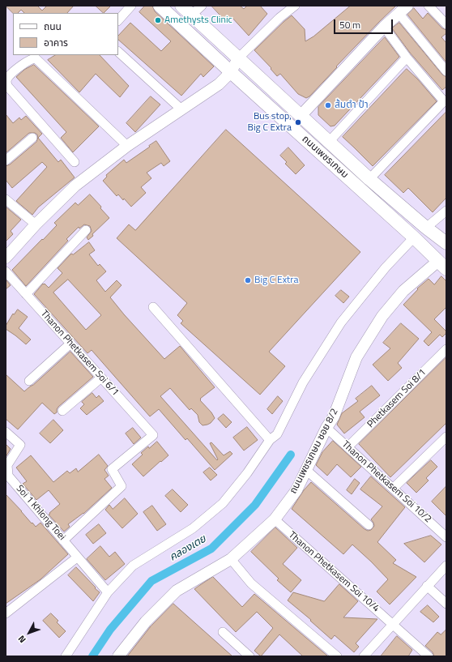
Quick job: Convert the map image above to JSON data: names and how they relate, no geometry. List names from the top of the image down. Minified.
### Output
{"streets":{"main road":["ถนนเพชรเกษม"],"street":["Thanon Phetkasem Soi 6/1","Phetkasem Soi 8/1","ถนนเพชรเกษม ซอย 8/2","Thanon Phetkasem Soi 10/2","Soi 1 Khlong Toei","Thanon Phetkasem Soi 10/4"]},"crossings":[["ถนนเพชรเกษม","ถนนเพชรเกษม ซอย 8/2"],["Thanon Phetkasem Soi 6/1","Soi 1 Khlong Toei"],["Phetkasem Soi 8/1","Thanon Phetkasem Soi 10/2"],["ถนนเพชรเกษม ซอย 8/2","Thanon Phetkasem Soi 10/2"],["ถนนเพชรเกษม ซอย 8/2","Thanon Phetkasem Soi 10/4"]],"water":["คลองเตย"],"places":["Amethysts Clinic","ส้มตำ ป้า","Bus stop, Big C Extra","Big C Extra"],"legend":["ถนน","อาคาร"],"scale_bar":"50 m","north":"bottom left"}
